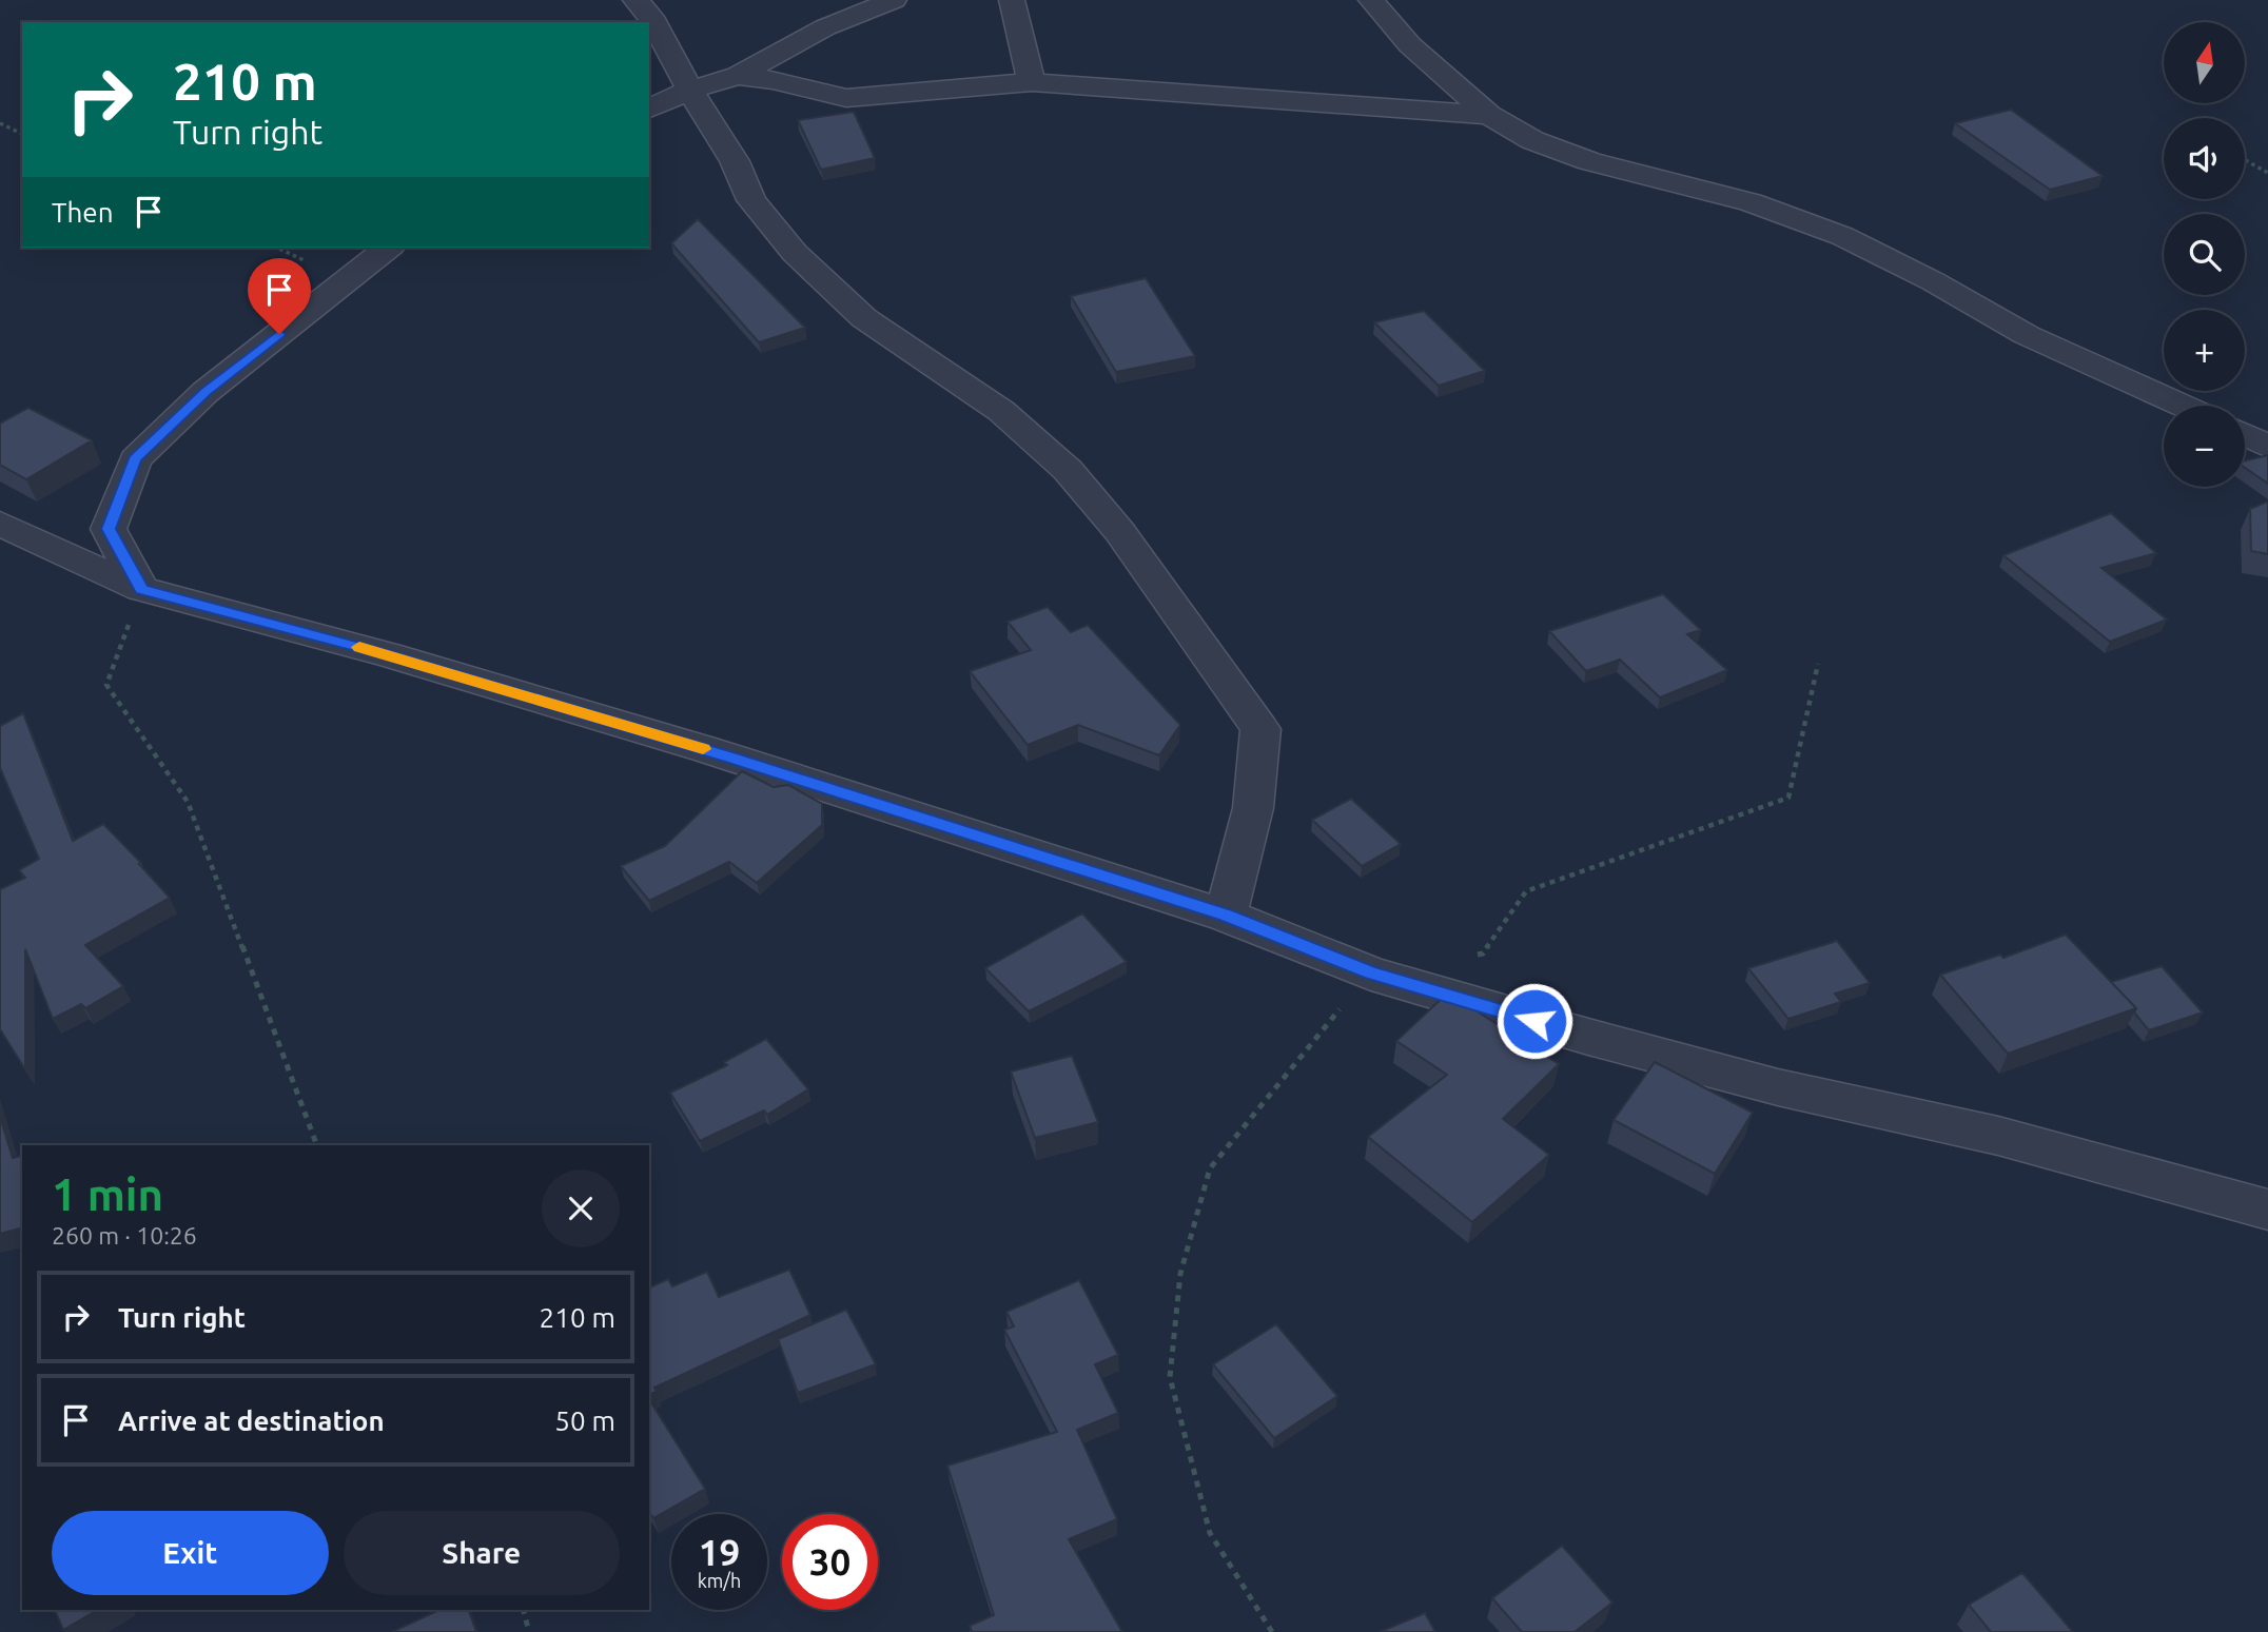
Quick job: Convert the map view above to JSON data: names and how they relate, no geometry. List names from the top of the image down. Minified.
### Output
{"north":"top","page":{"map_buttons":["+","−"],"turn":["210 m","Turn right"],"then":"Then","heading":["1 min","260 m · 10:26"],"list":[{"name":"Turn right","value":"210 m"},{"name":"Arrive at destination","value":"50 m"}],"buttons":["Exit","Share"],"speed":"19 km/h","limit":"30"}}
